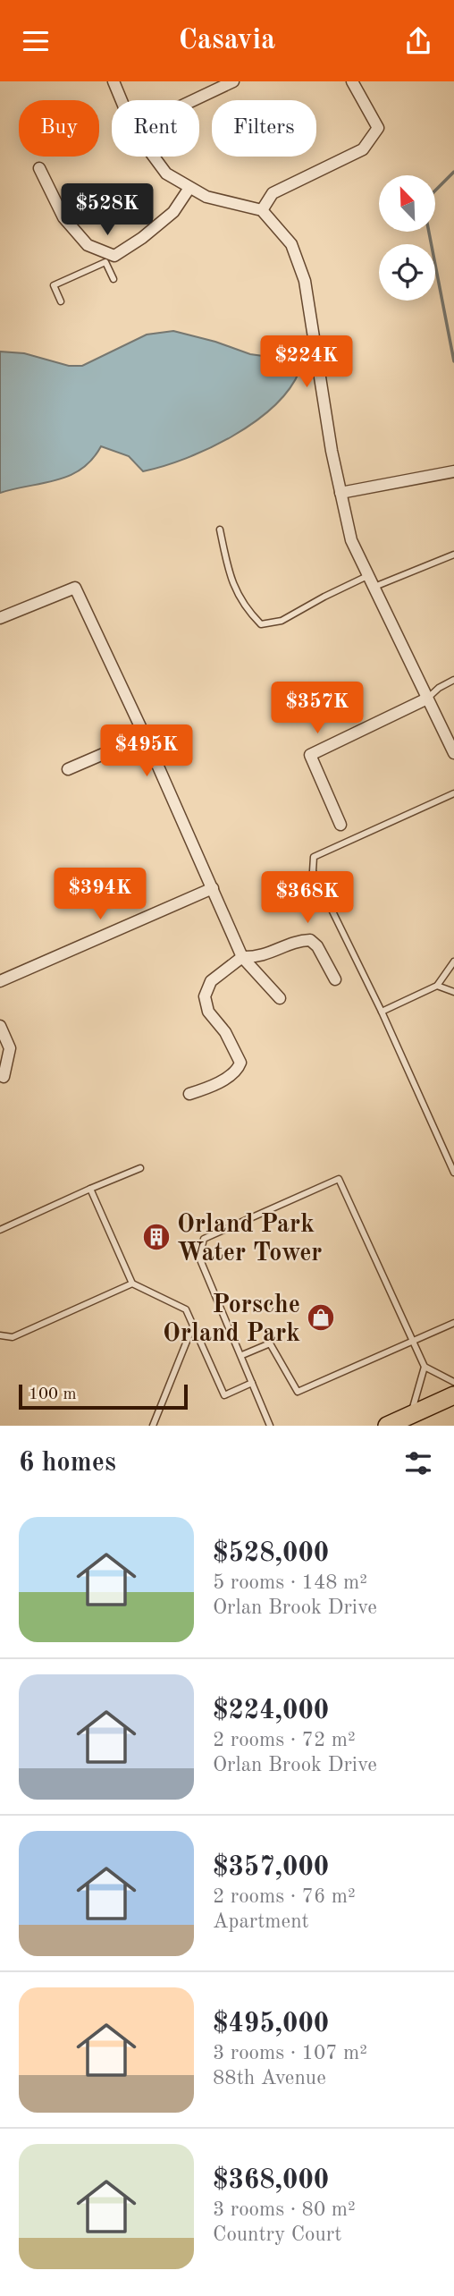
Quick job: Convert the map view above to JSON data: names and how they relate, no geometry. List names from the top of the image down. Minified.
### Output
{"places":{"building":["Orland Park Water Tower"],"shop":["Porsche Orland Park"]},"scale_bar":"100 m","north":"top left","page":{"header":"Casavia","chip":["Buy","Rent","Filters"],"price":["$528K","$224K","$357K","$495K","$394K","$368K"],"scale":"100 m","heading":"6 homes","list":[{"name":"$528,000","note":"5 rooms · 148 m² · Orlan Brook Drive"},{"name":"$224,000","note":"2 rooms · 72 m² · Orlan Brook Drive"},{"name":"$357,000","note":"2 rooms · 76 m² · Apartment"},{"name":"$495,000","note":"3 rooms · 107 m² · 88th Avenue"},{"name":"$368,000","note":"3 rooms · 80 m² · Country Court"}]}}
